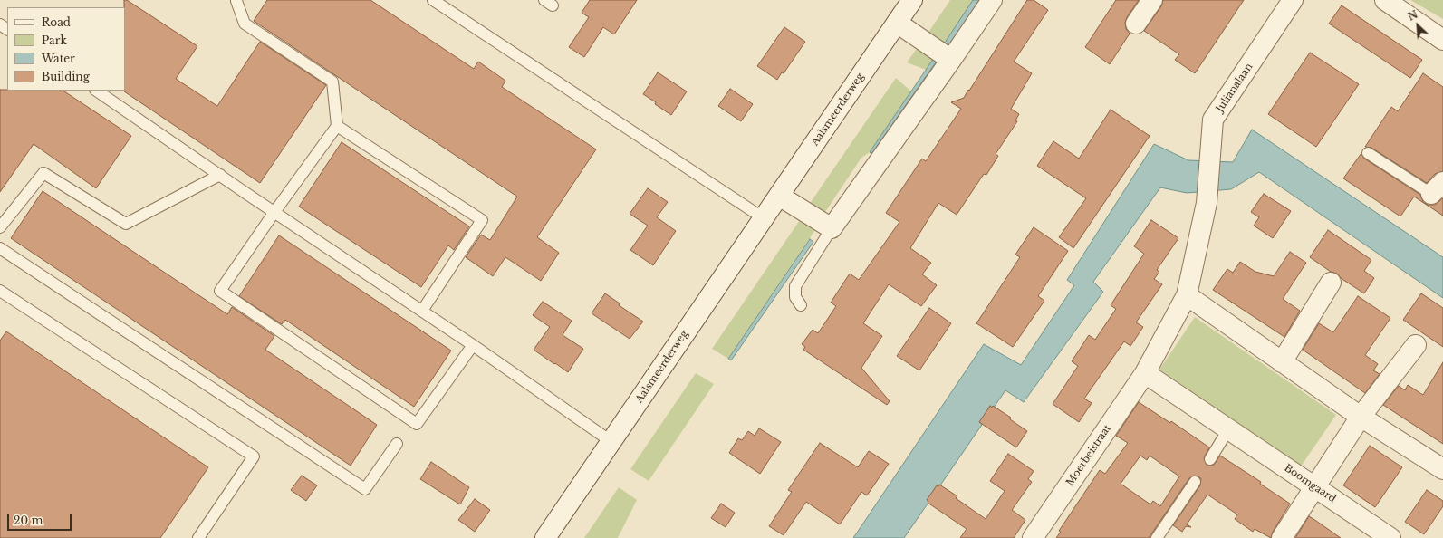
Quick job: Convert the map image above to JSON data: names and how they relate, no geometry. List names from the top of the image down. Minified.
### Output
{"streets":{"street":["Julianalaan","Aalsmeerderweg","Moerbeistraat","Boomgaard"]},"crossings":[["Moerbeistraat","Boomgaard"]],"legend":["Road","Park","Water","Building"],"scale_bar":"20 m","north":"top left"}
